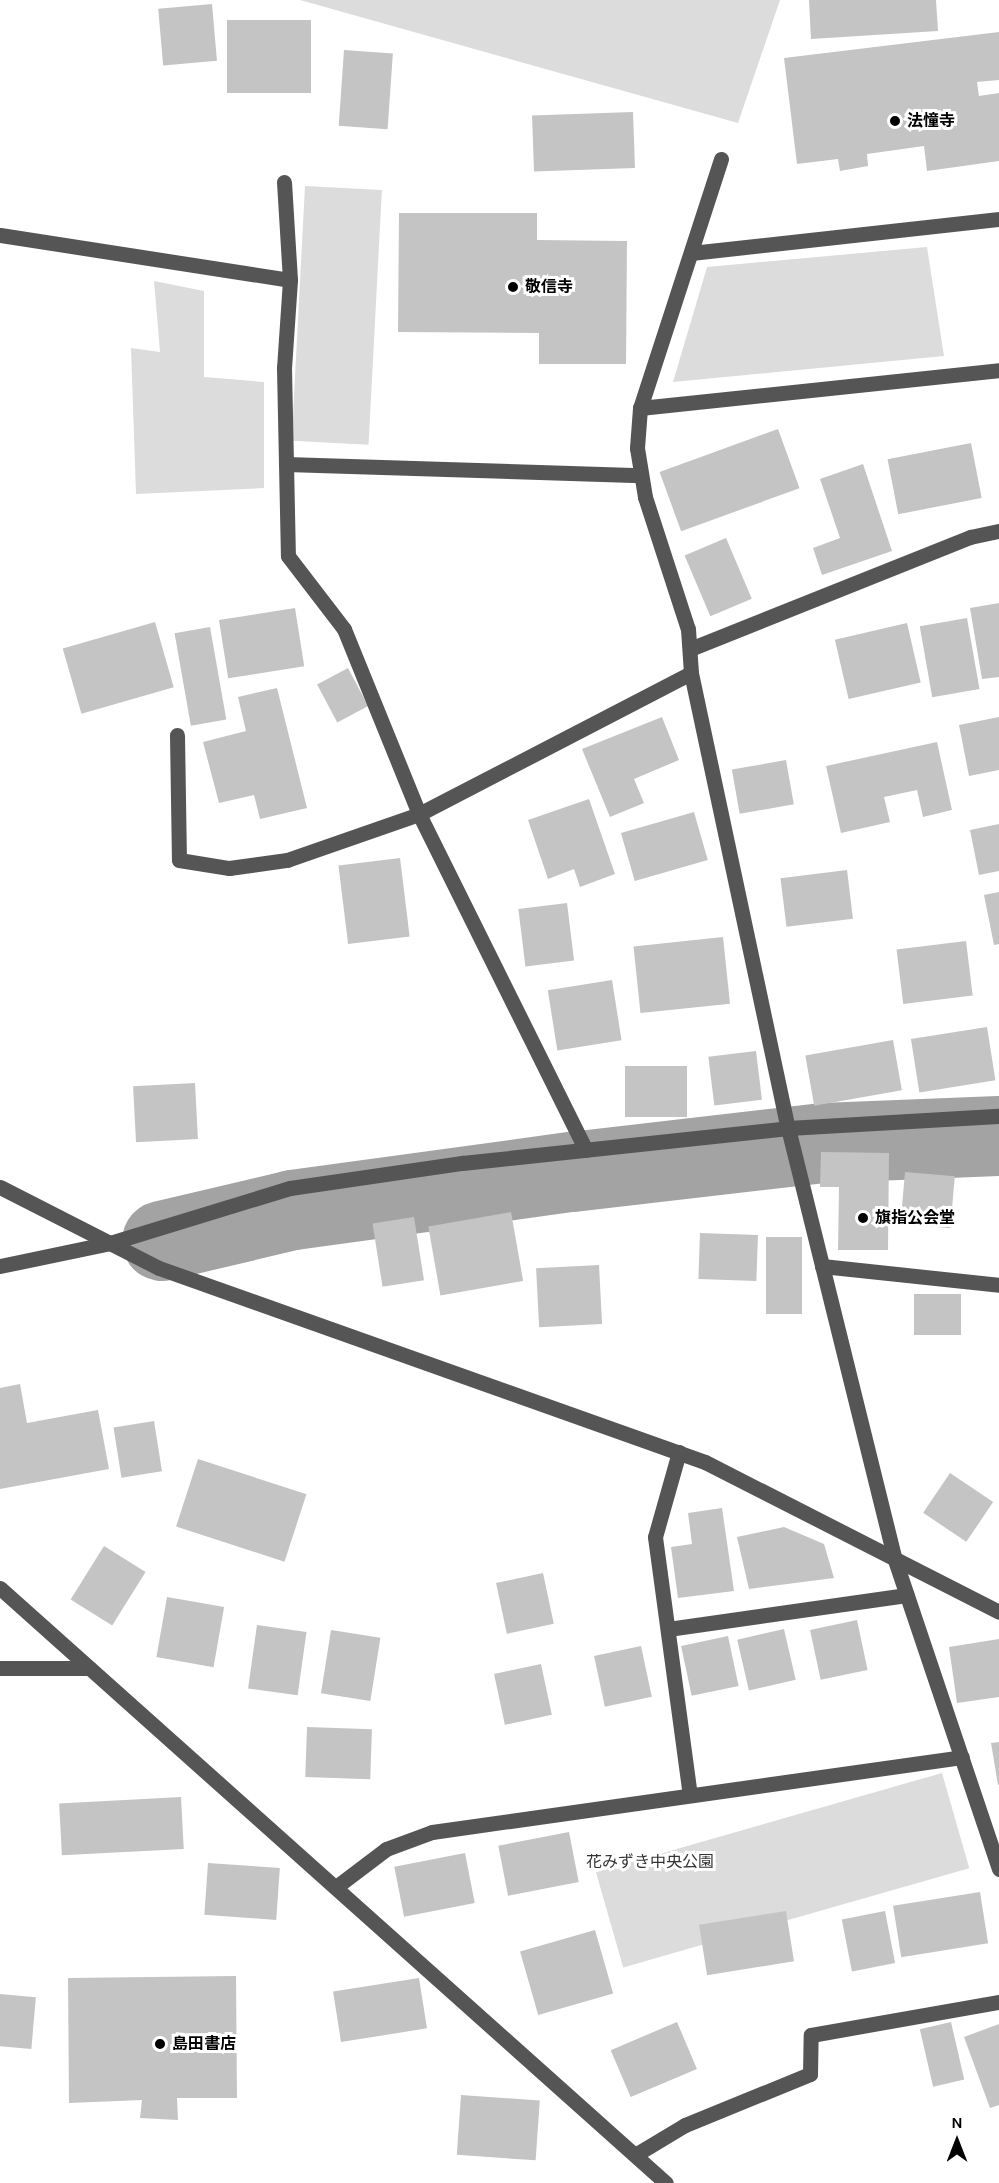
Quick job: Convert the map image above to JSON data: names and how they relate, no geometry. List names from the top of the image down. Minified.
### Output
{"parks":["花みずき中央公園"],"places":["法憧寺","敬信寺","旗指公会堂","島田書店"],"north":"top"}
